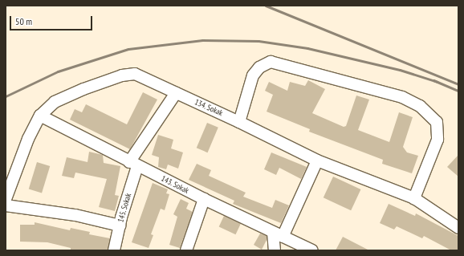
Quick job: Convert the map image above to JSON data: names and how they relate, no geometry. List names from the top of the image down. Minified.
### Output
{"streets":{"street":["134. Sokak","143. Sokak","145. Sokak"]},"crossings":[["134. Sokak","143. Sokak"],["134. Sokak","145. Sokak"],["143. Sokak","145. Sokak"]],"scale_bar":"50 m"}
